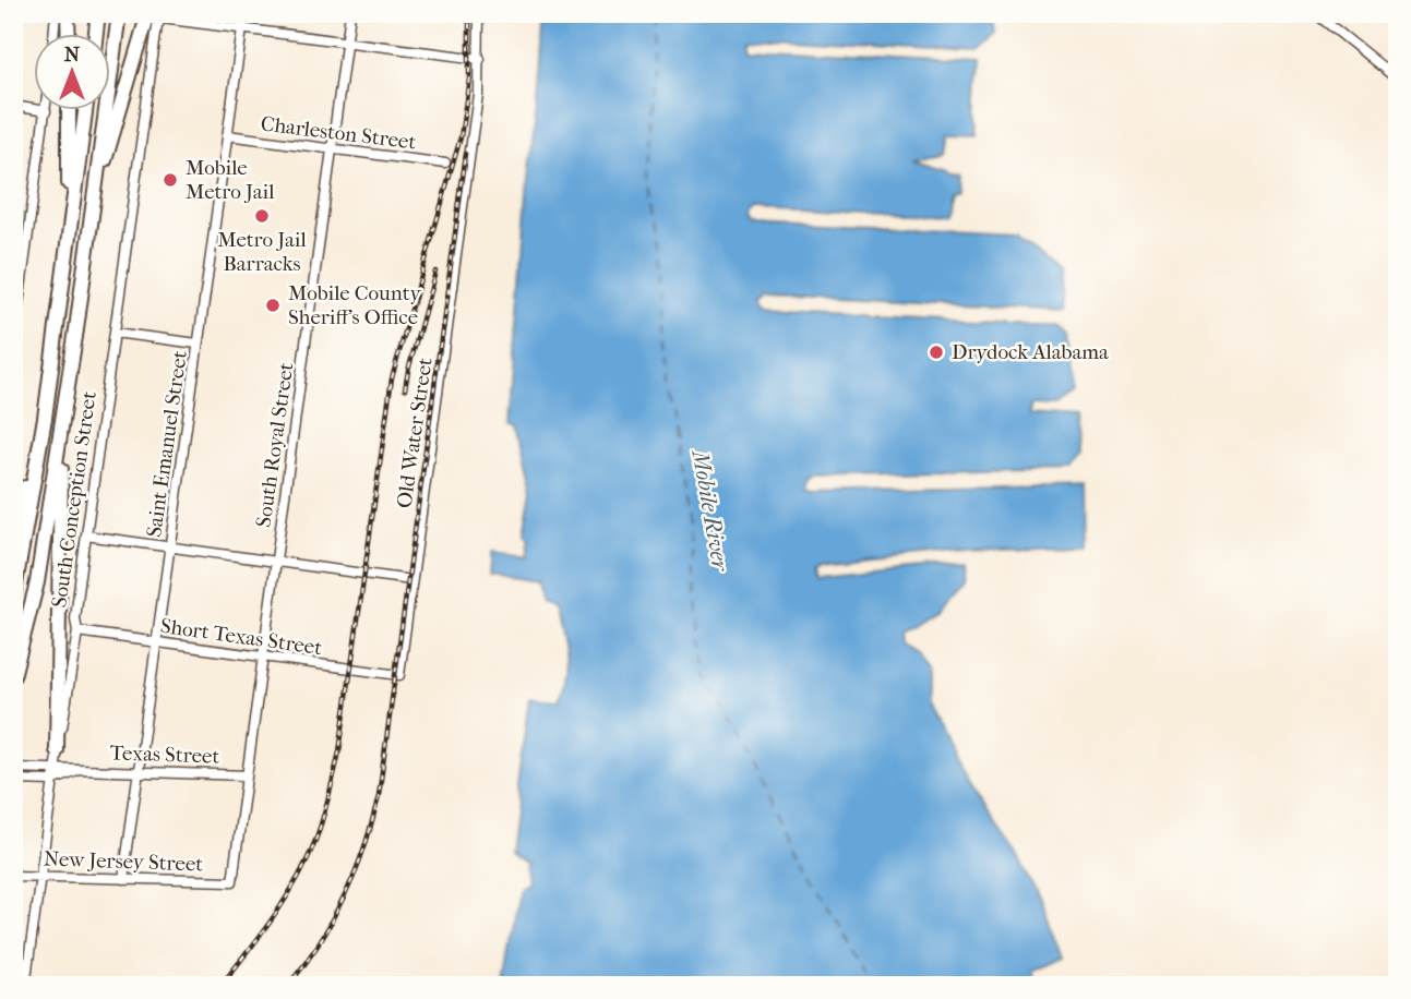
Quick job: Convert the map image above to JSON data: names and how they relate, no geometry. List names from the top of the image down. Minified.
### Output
{"streets":{"street":["Charleston Street","Old Water Street","Saint Emanuel Street","South Royal Street","South Conception Street","Short Texas Street","Texas Street","New Jersey Street"]},"crossings":[["Charleston Street","Saint Emanuel Street"],["Charleston Street","South Royal Street"],["Old Water Street","Short Texas Street"],["Saint Emanuel Street","Short Texas Street"],["Saint Emanuel Street","Texas Street"],["Saint Emanuel Street","New Jersey Street"],["South Royal Street","Short Texas Street"],["South Royal Street","Texas Street"],["South Royal Street","New Jersey Street"],["South Conception Street","Short Texas Street"],["South Conception Street","Texas Street"],["South Conception Street","New Jersey Street"]],"water":["Mobile River"],"places":["Mobile Metro Jail","Metro Jail Barracks","Mobile County Sheriff's Office","Drydock Alabama"],"north":"top"}
